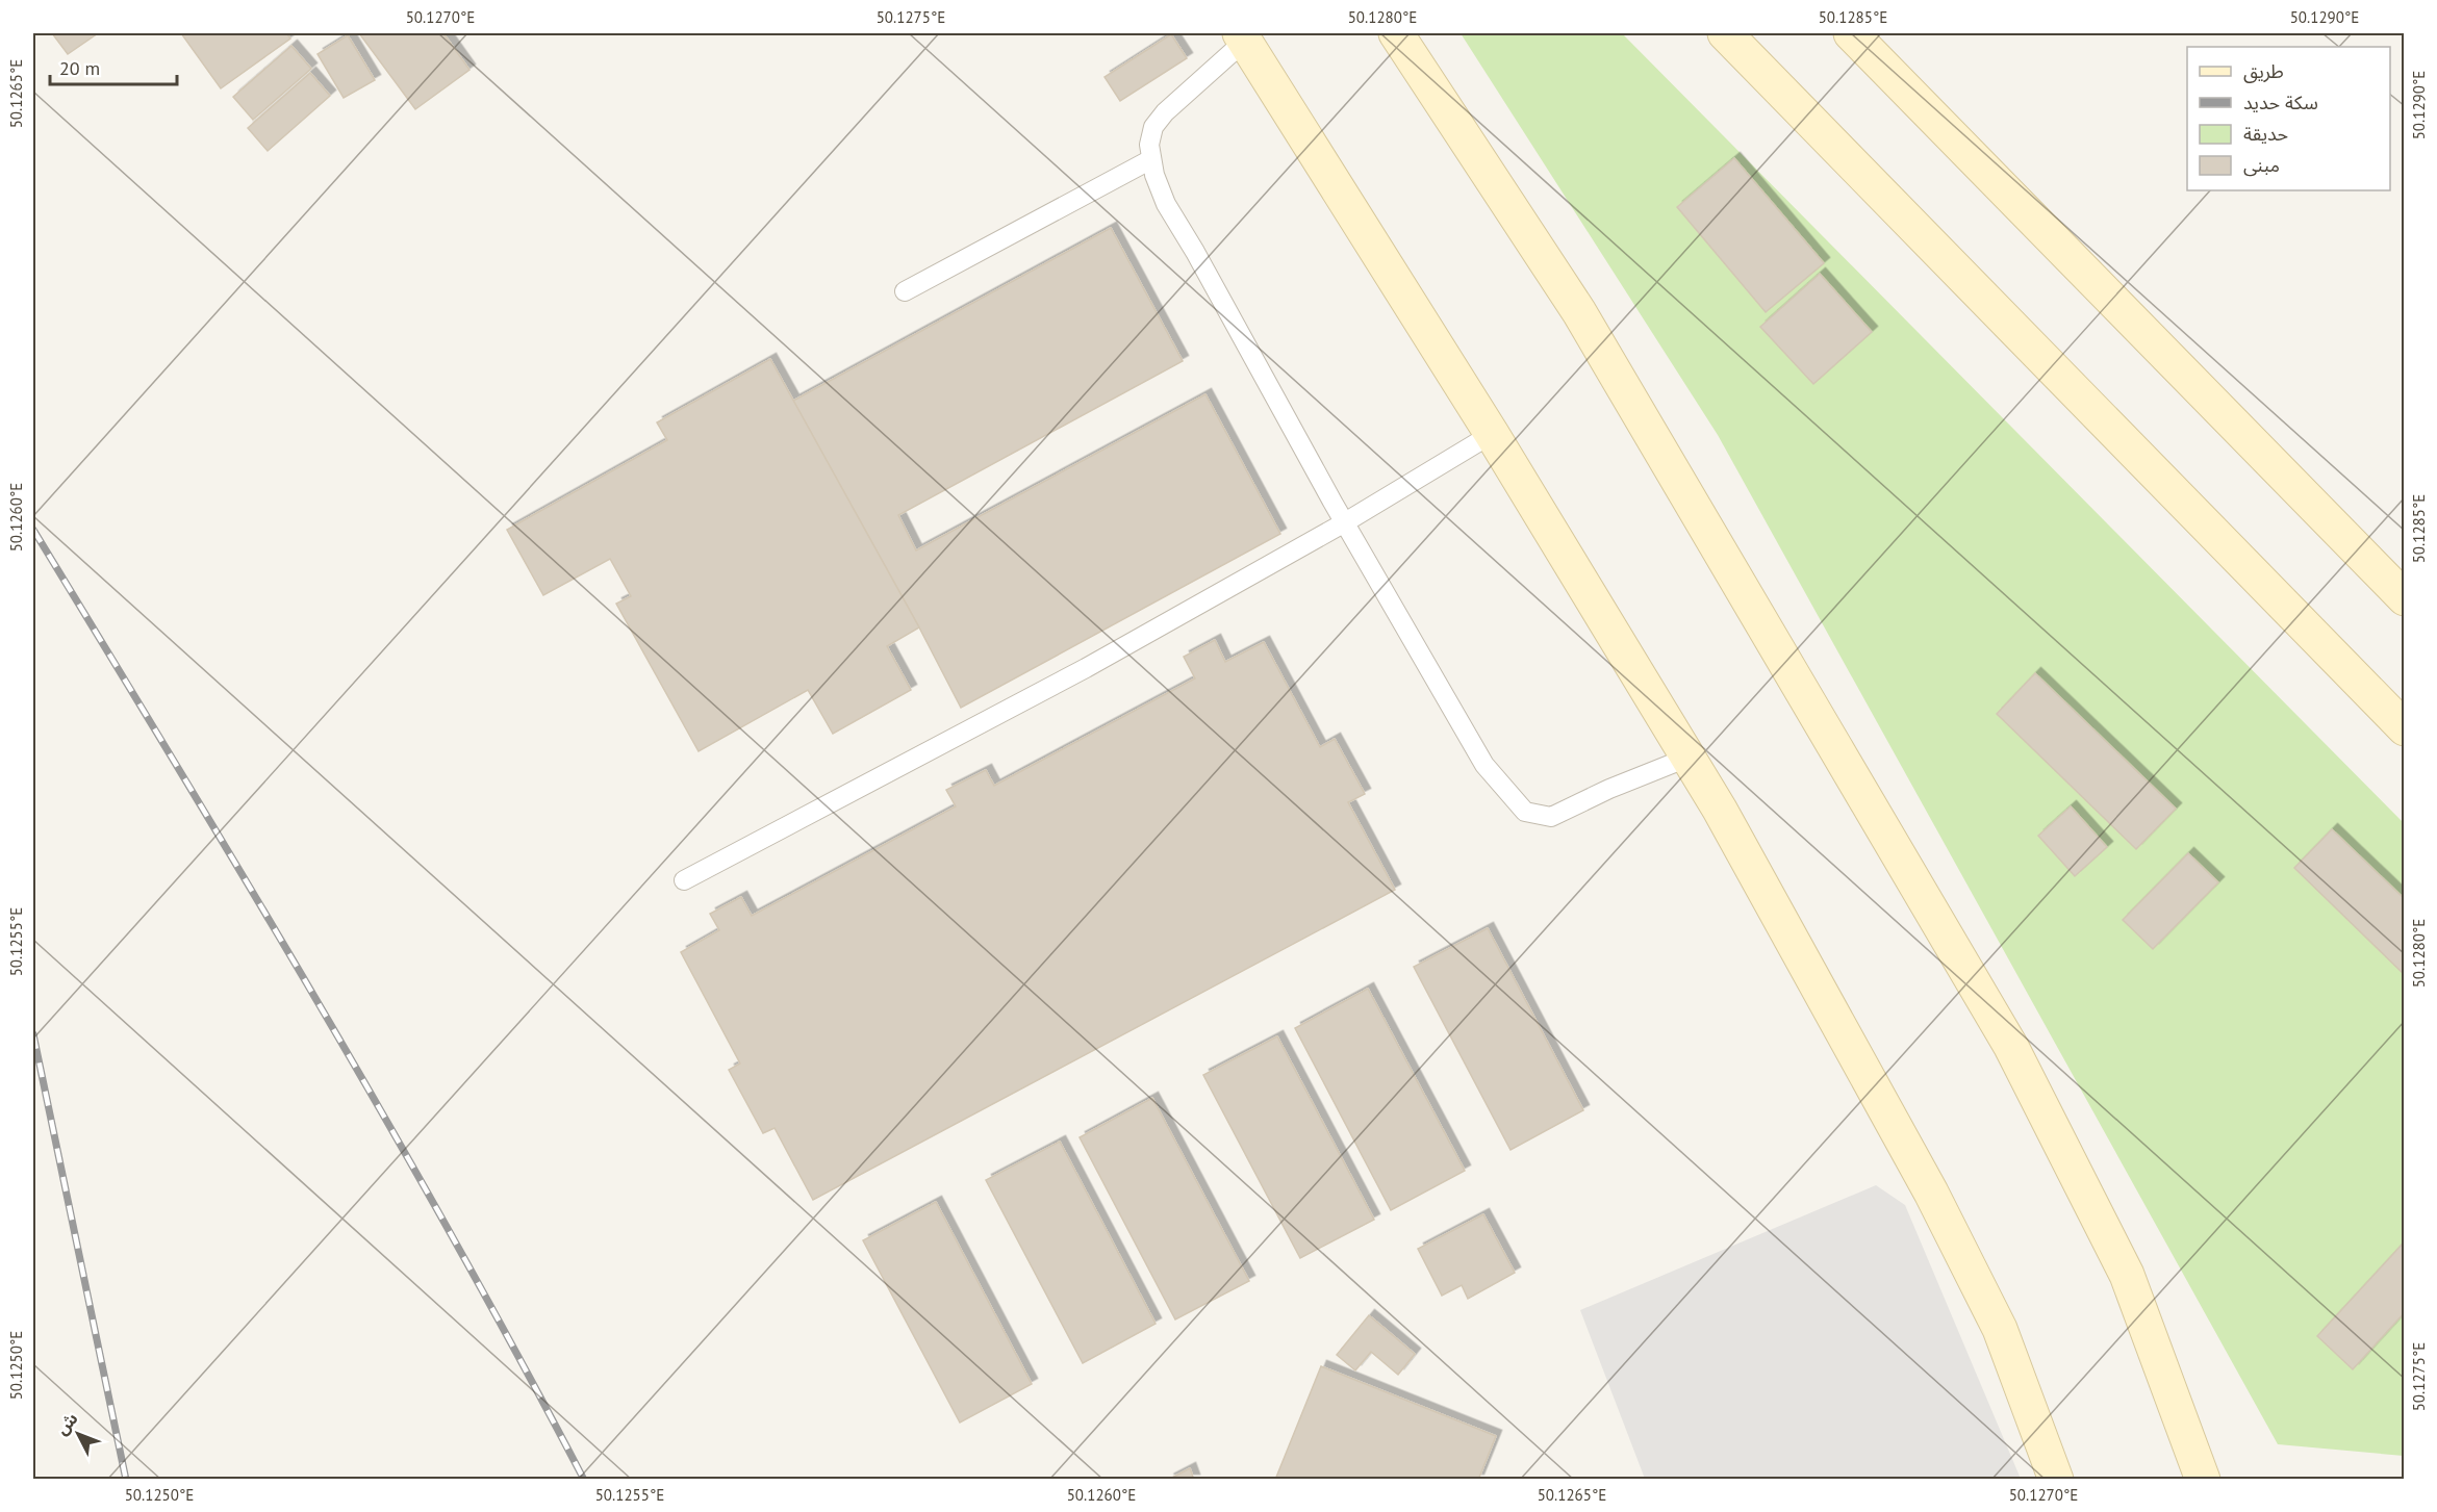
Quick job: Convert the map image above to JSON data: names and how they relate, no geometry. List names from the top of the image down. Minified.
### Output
{"legend":["طريق","سكة حديد","حديقة","مبنى"],"scale_bar":"20 m","north":"top left","coordinates":["50.1270°E","50.1275°E","50.1280°E","50.1285°E","50.1290°E","50.1265°E","50.1260°E","50.1255°E","50.1250°E"]}
